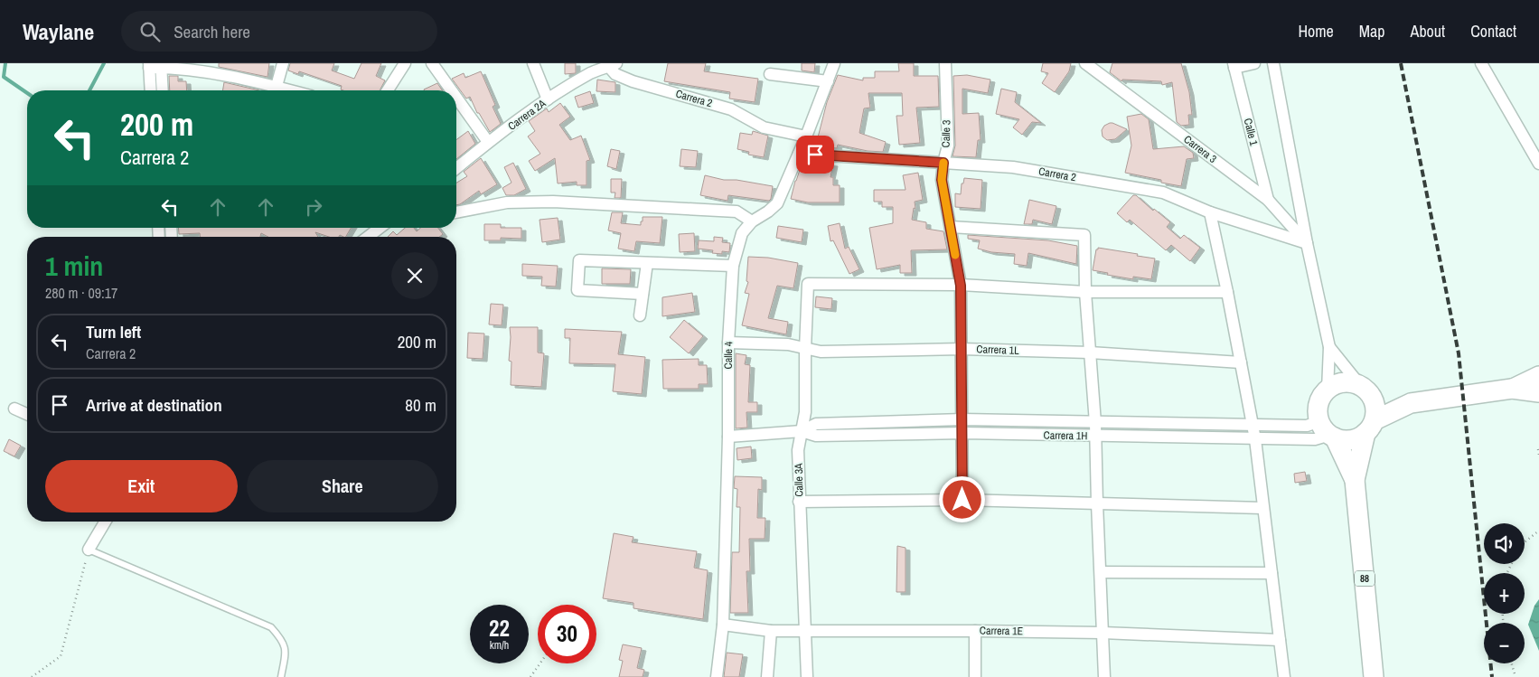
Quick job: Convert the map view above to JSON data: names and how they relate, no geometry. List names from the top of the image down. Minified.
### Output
{"streets":{"highway":["88"],"street":["Carrera 2","Carrera 2A","Calle 1","Calle 3","Carrera 3","Carrera 1L","Calle 4","Carrera 1H","Calle 3A","Carrera 1E"]},"crossings":[["Carrera 2","Carrera 2A"],["Carrera 2","Calle 3"],["Carrera 2","Carrera 3"],["Carrera 2","Calle 4"],["Calle 1","Carrera 3"],["Calle 3","Carrera 1L"],["Calle 3","Carrera 1H"],["Calle 3","Calle 3A"],["Carrera 1L","Calle 4"],["Carrera 1L","Calle 3A"],["Calle 4","Carrera 1H"],["Calle 4","Carrera 1E"],["Carrera 1H","Calle 3A"],["Carrera 1H","88"],["Calle 3A","Carrera 1E"]],"page":{"header":"Waylane","search":"Search here","nav":["Home","Map","About","Contact"],"turn":["200 m","Carrera 2"],"heading":["1 min","280 m · 09:17"],"list":[{"name":"Turn left","note":"Carrera 2","value":"200 m"},{"name":"Arrive at destination","value":"80 m"}],"buttons":["Exit","Share"],"map_buttons":["+","−"],"speed":"22 km/h","limit":"30"}}
